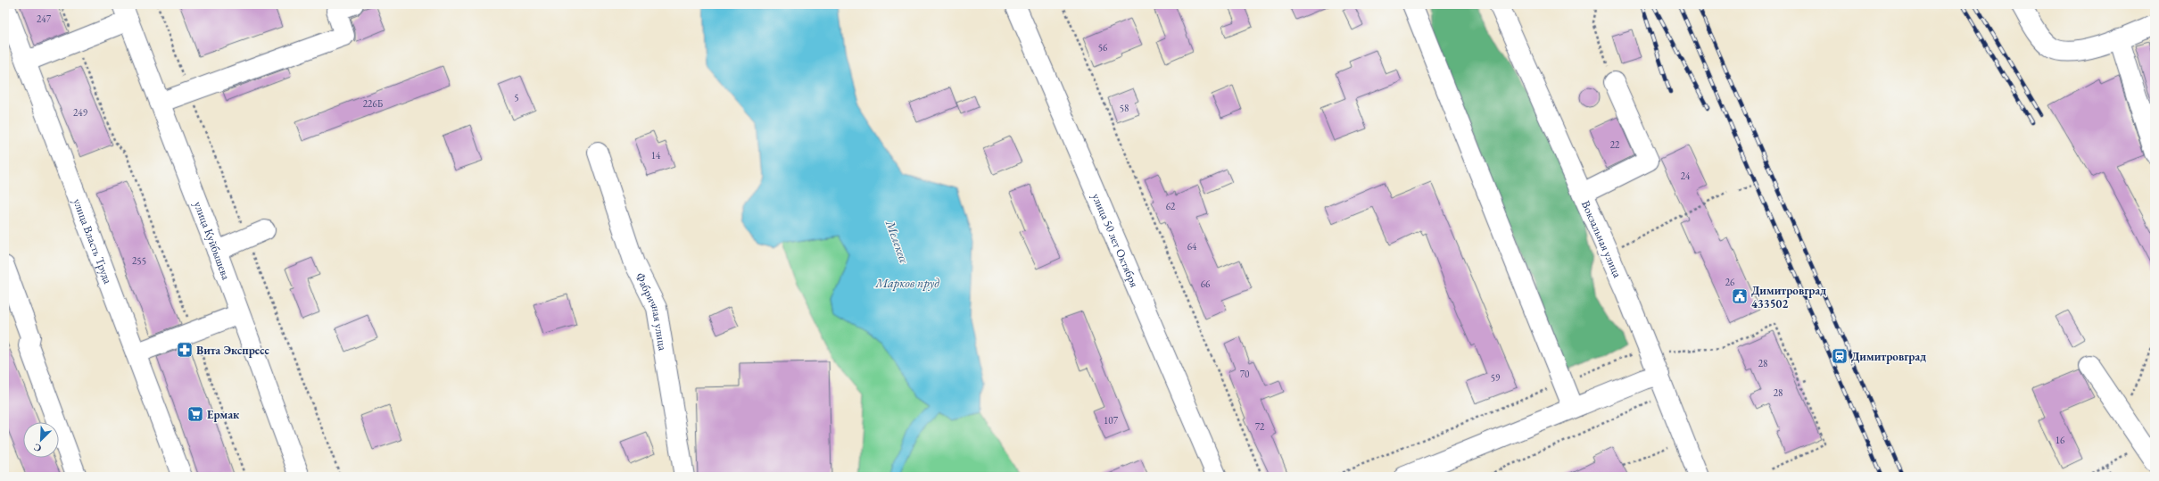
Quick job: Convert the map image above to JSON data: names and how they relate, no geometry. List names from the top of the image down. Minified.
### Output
{"streets":{"street":["Вокзальная улица","улица Куйбышева","улица 50 лет Октября","улица Власть Труда","Фабричная улица"]},"water":["Мелекесс","Марков пруд"],"places":{"public building":["Димитровград 433502"],"pharmacy":["Вита Экспресс"],"station":["Димитровград"],"supermarket":["Ермак"]},"house_numbers":["247","56","5","226Б","58","249","22","14","24","62","64","255","26","66","28","70","59","28","107","72","16"],"north":"bottom left"}
